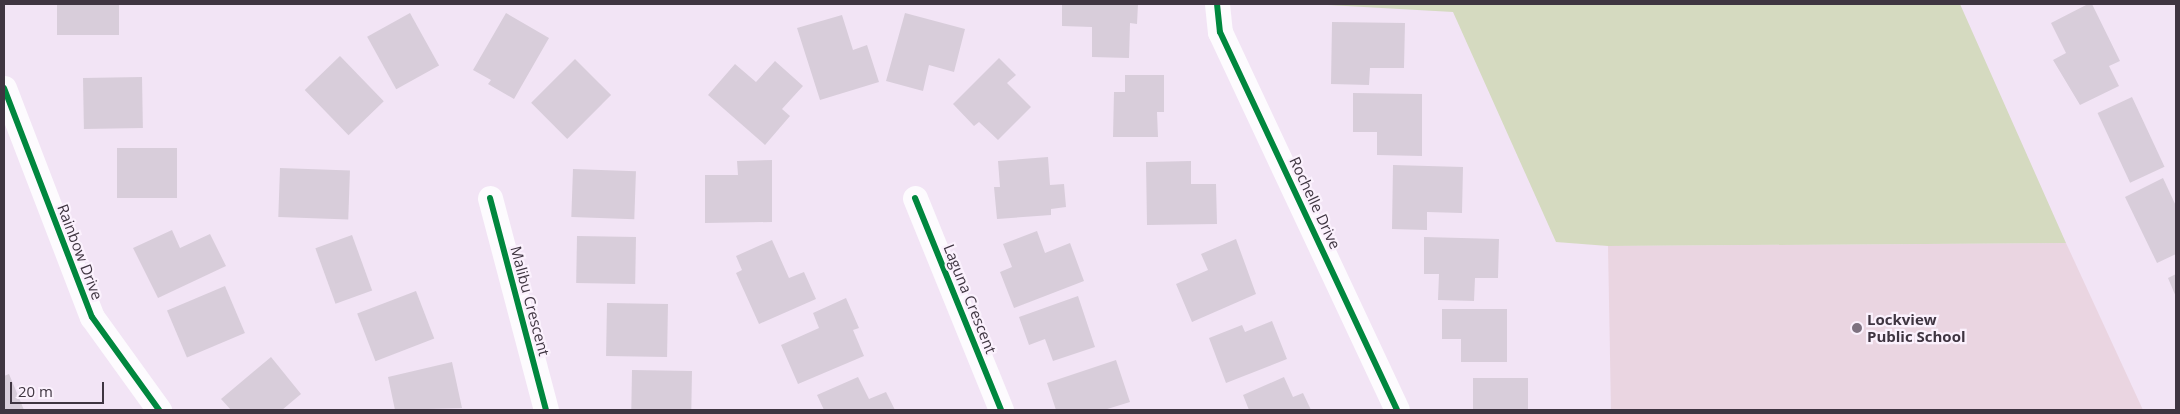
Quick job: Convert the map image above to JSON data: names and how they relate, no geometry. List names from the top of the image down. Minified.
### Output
{"streets":{"street":["Rochelle Drive","Rainbow Drive","Laguna Crescent","Malibu Crescent"]},"places":["Lockview Public School"],"scale_bar":"20 m"}
